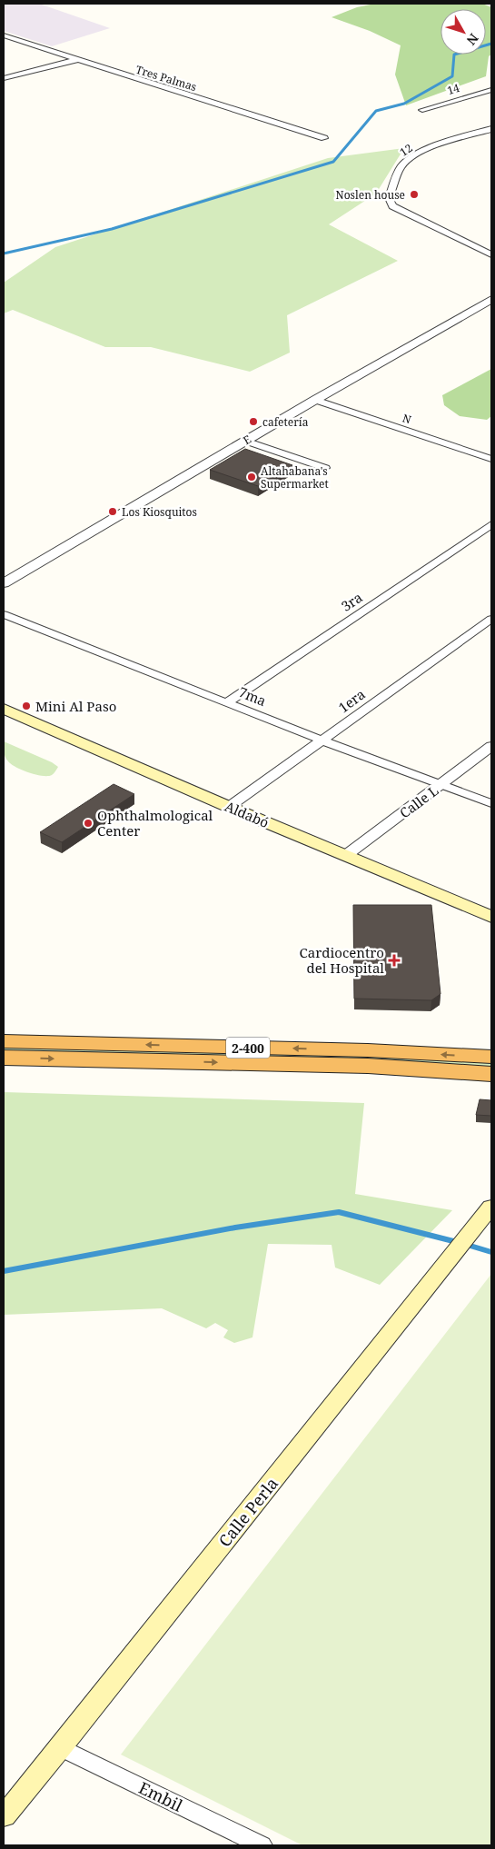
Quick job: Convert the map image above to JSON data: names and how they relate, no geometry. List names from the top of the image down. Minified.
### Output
{"streets":{"highway":["2-400"],"main road":["Aldabó","Calle Perla"],"street":["Tres Palmas","14","12","N","E","3ra","7ma","1era","Calle L","Embil"]},"crossings":[["N","E"],["3ra","7ma"],["7ma","1era"],["7ma","Calle L"],["1era","Aldabó"],["Calle L","Aldabó"],["Calle Perla","Embil"]],"places":{"other":["Noslen house","cafetería","Altahabana's Supermarket","Los Kiosquitos","Mini Al Paso","Ophthalmological Center"],"health":["Cardiocentro del Hospital"]},"north":"bottom right"}
